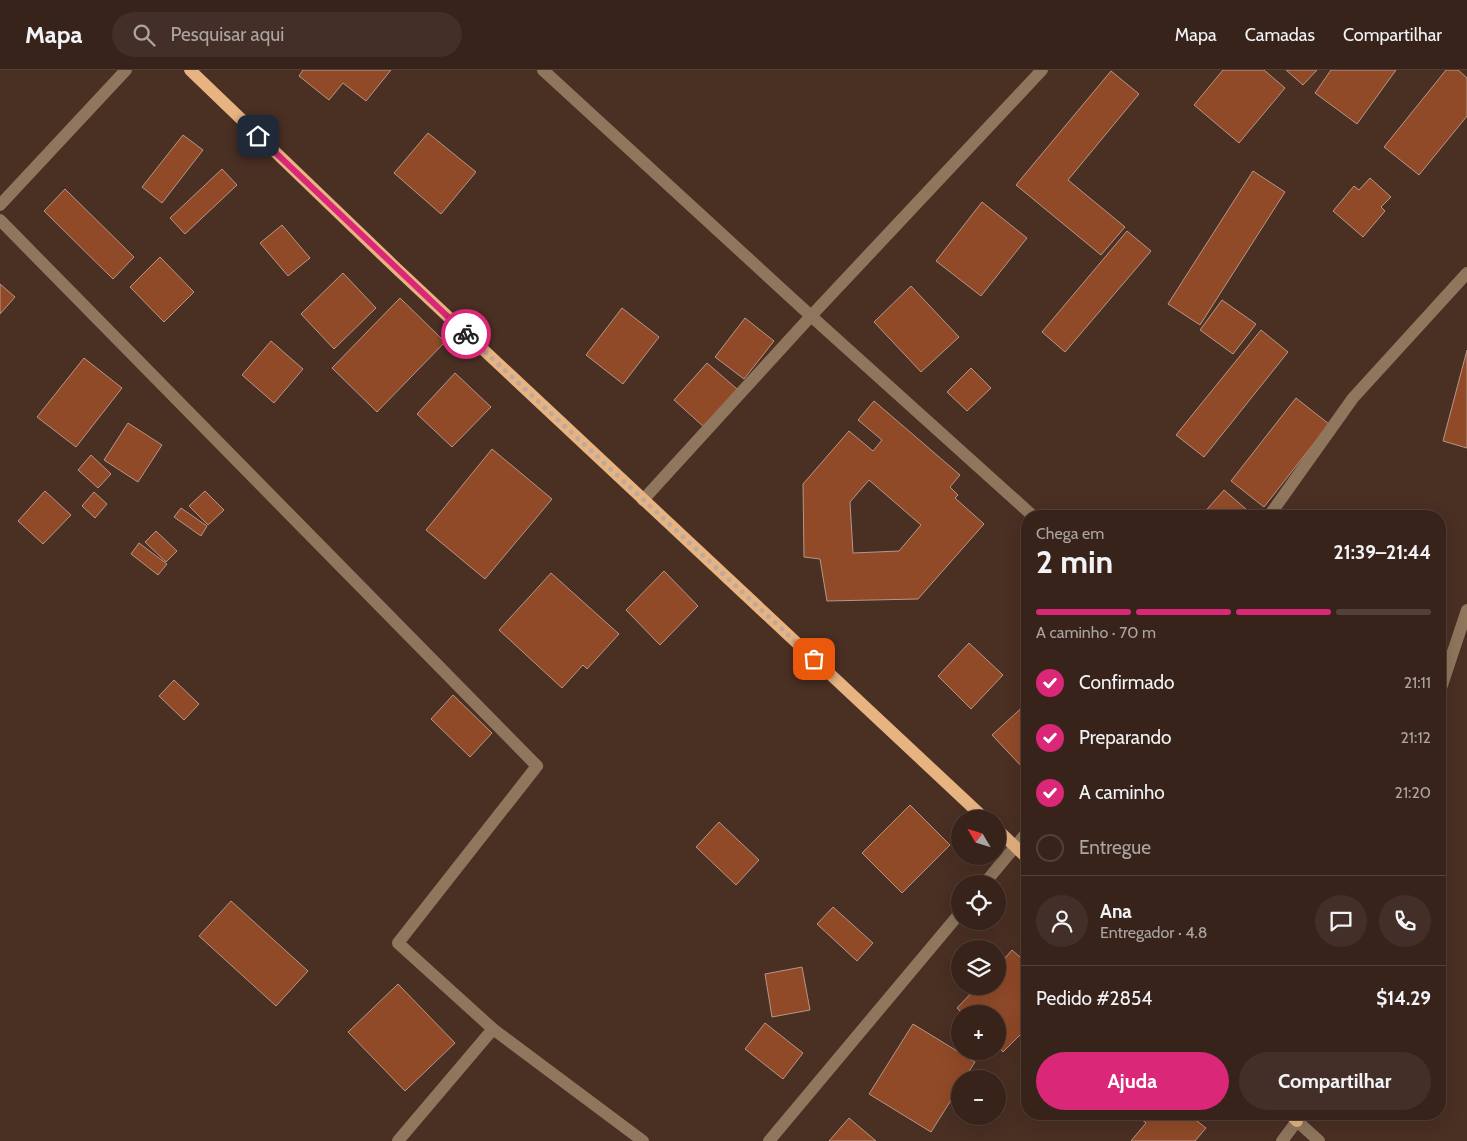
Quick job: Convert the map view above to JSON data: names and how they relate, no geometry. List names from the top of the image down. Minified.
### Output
{"north":"top left","page":{"header":"Mapa","search":"Pesquisar aqui","nav":["Mapa","Camadas","Compartilhar"],"heading":["2 min","Chega em","21:39–21:44"],"panel":["Ana","Entregador · 4.8","Pedido #2854","$14.29"],"bar":"A caminho · 70 m","list":[["Confirmado","21:11"],["Preparando","21:12"],["A caminho","21:20"],"Entregue"],"map_buttons":["+","−"],"buttons":["Ajuda","Compartilhar"]}}
